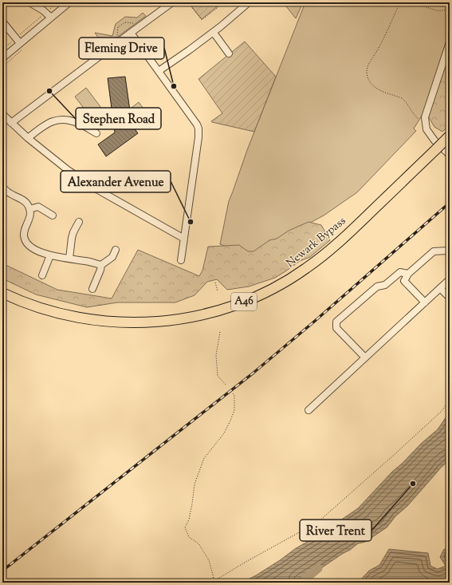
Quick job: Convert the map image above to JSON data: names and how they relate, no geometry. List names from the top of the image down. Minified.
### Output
{"streets":{"highway":["Newark Bypass","A46"]},"places":["Fleming Drive","Stephen Road","Alexander Avenue","River Trent"]}
